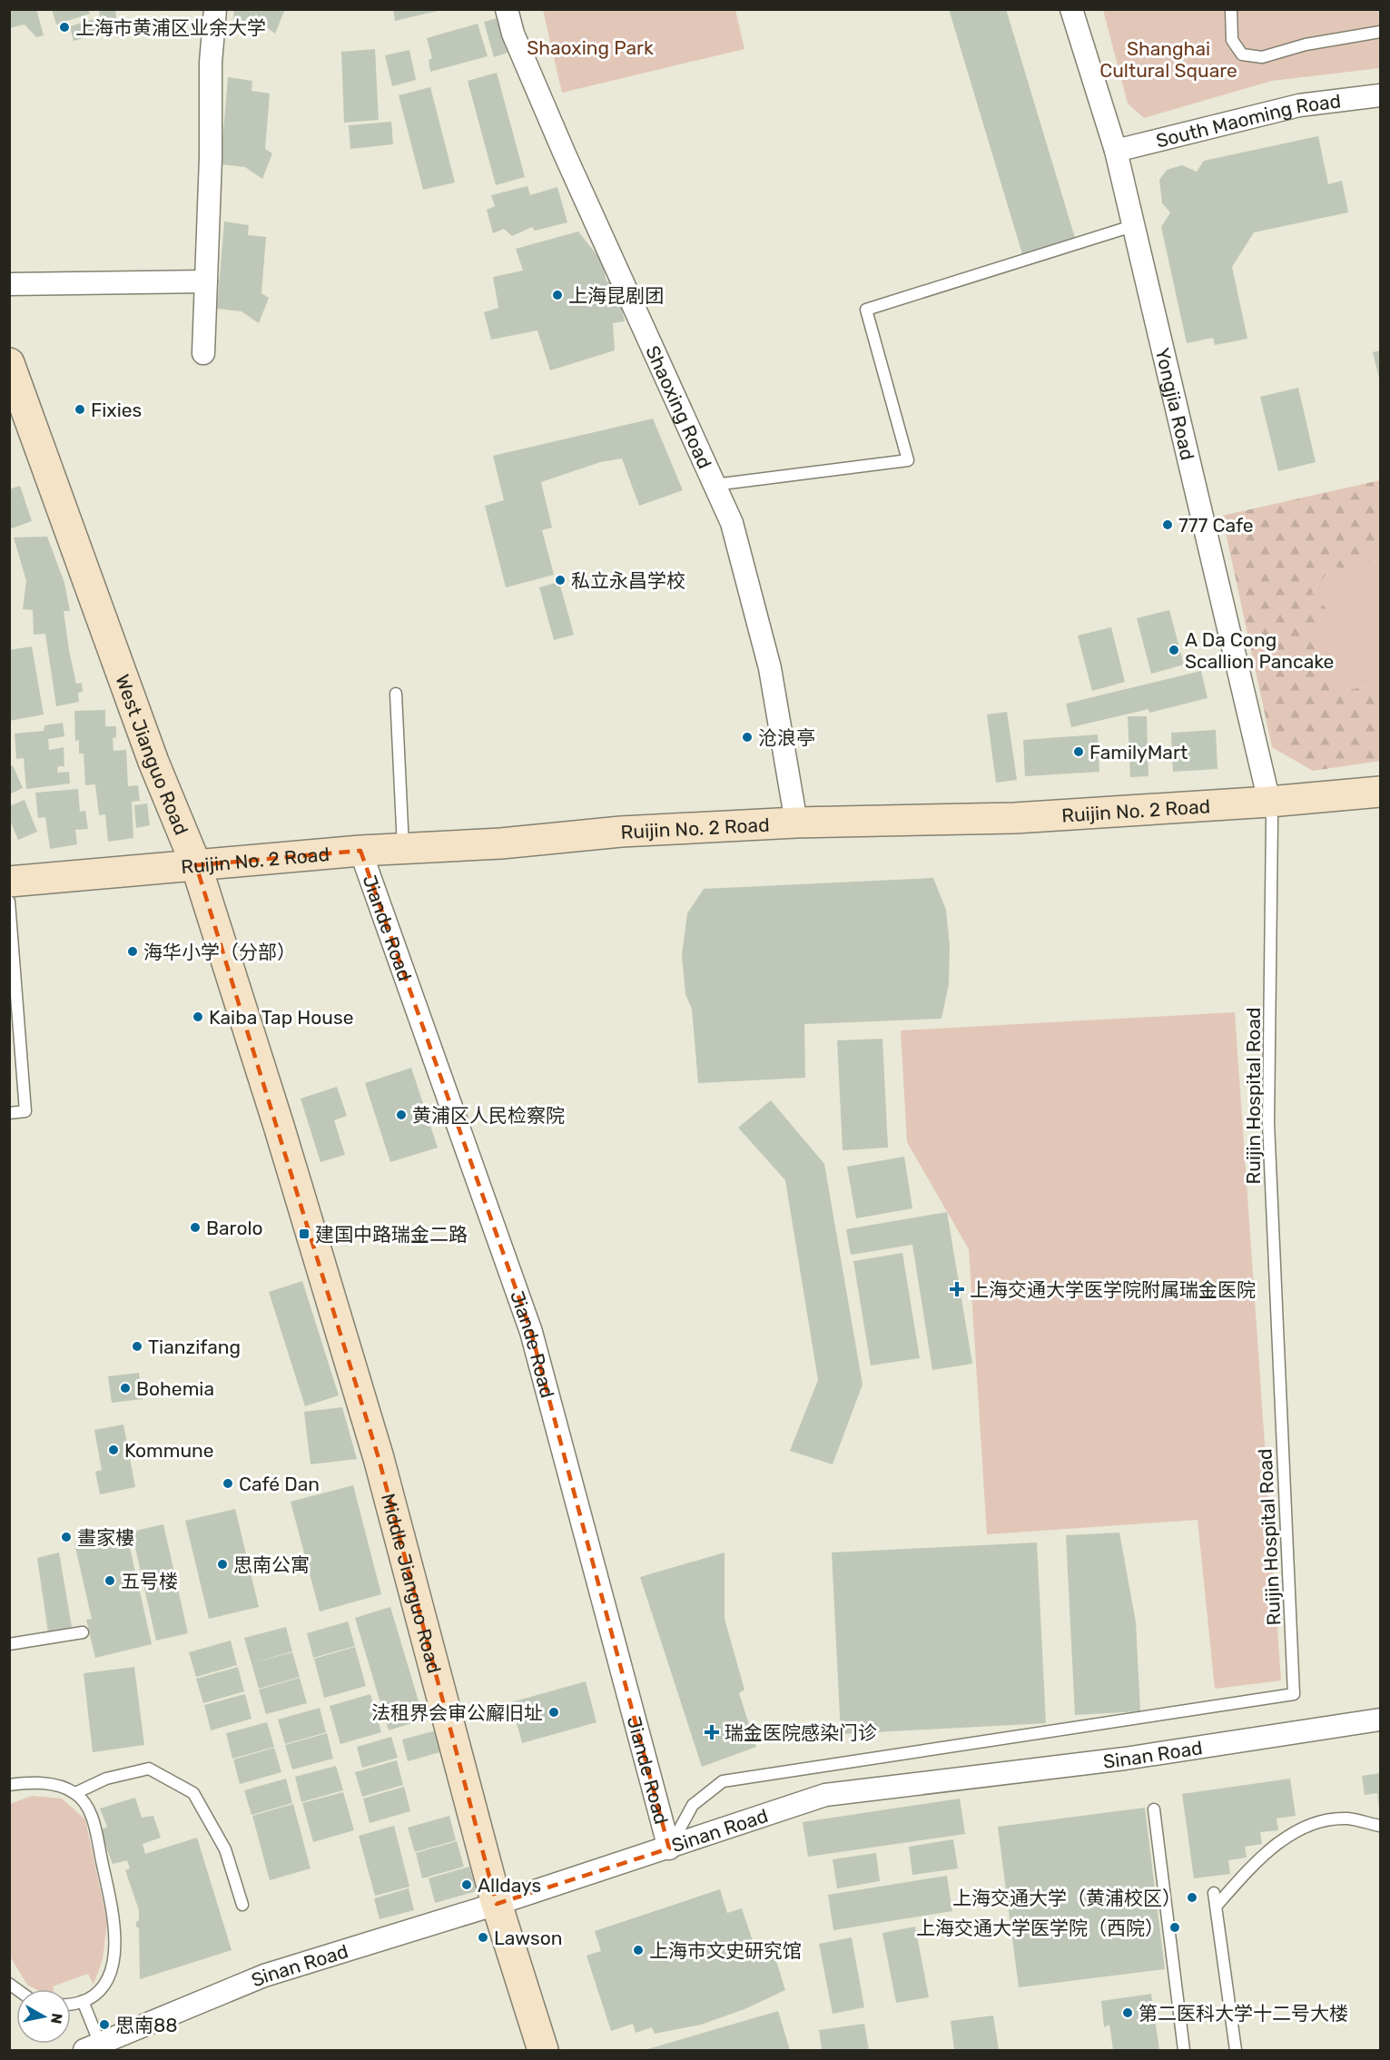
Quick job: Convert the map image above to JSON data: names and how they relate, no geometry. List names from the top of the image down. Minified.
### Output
{"streets":{"street":["South Maoming Road","Yongjia Road","Shaoxing Road","West Jianguo Road","Ruijin No. 2 Road","Jiande Road","Middle Jianguo Road","Sinan Road"],"lane":["Ruijin Hospital Road"]},"crossings":[["South Maoming Road","Yongjia Road"],["Yongjia Road","Ruijin No. 2 Road"],["Yongjia Road","Ruijin Hospital Road"],["Shaoxing Road","Ruijin No. 2 Road"],["West Jianguo Road","Ruijin No. 2 Road"],["West Jianguo Road","Middle Jianguo Road"],["Ruijin No. 2 Road","Jiande Road"],["Ruijin No. 2 Road","Ruijin Hospital Road"],["Jiande Road","Ruijin Hospital Road"],["Jiande Road","Sinan Road"],["Ruijin Hospital Road","Sinan Road"],["Middle Jianguo Road","Sinan Road"]],"parks":["Shaoxing Park","Shanghai Cultural Square"],"places":{"other":["上海市黄浦区业余大学","上海昆剧团","Fixies","777 Cafe","私立永昌学校","A Da Cong Scallion Pancake","沧浪亭","FamilyMart","海华小学（分部）","Kaiba Tap House","黄浦区人民检察院","Barolo","Tianzifang","Bohemia","Kommune","Café Dan","畫家樓","思南公寓","五号楼","法租界会审公廨旧址","Alldays","上海交通大学（黄浦校区）","上海交通大学医学院（西院）","Lawson","上海市文史研究馆","第二医科大学十二号大楼","思南88"],"transit":["建国中路瑞金二路"],"health":["上海交通大学医学院附属瑞金医院","瑞金医院感染门诊"]},"north":"right"}
